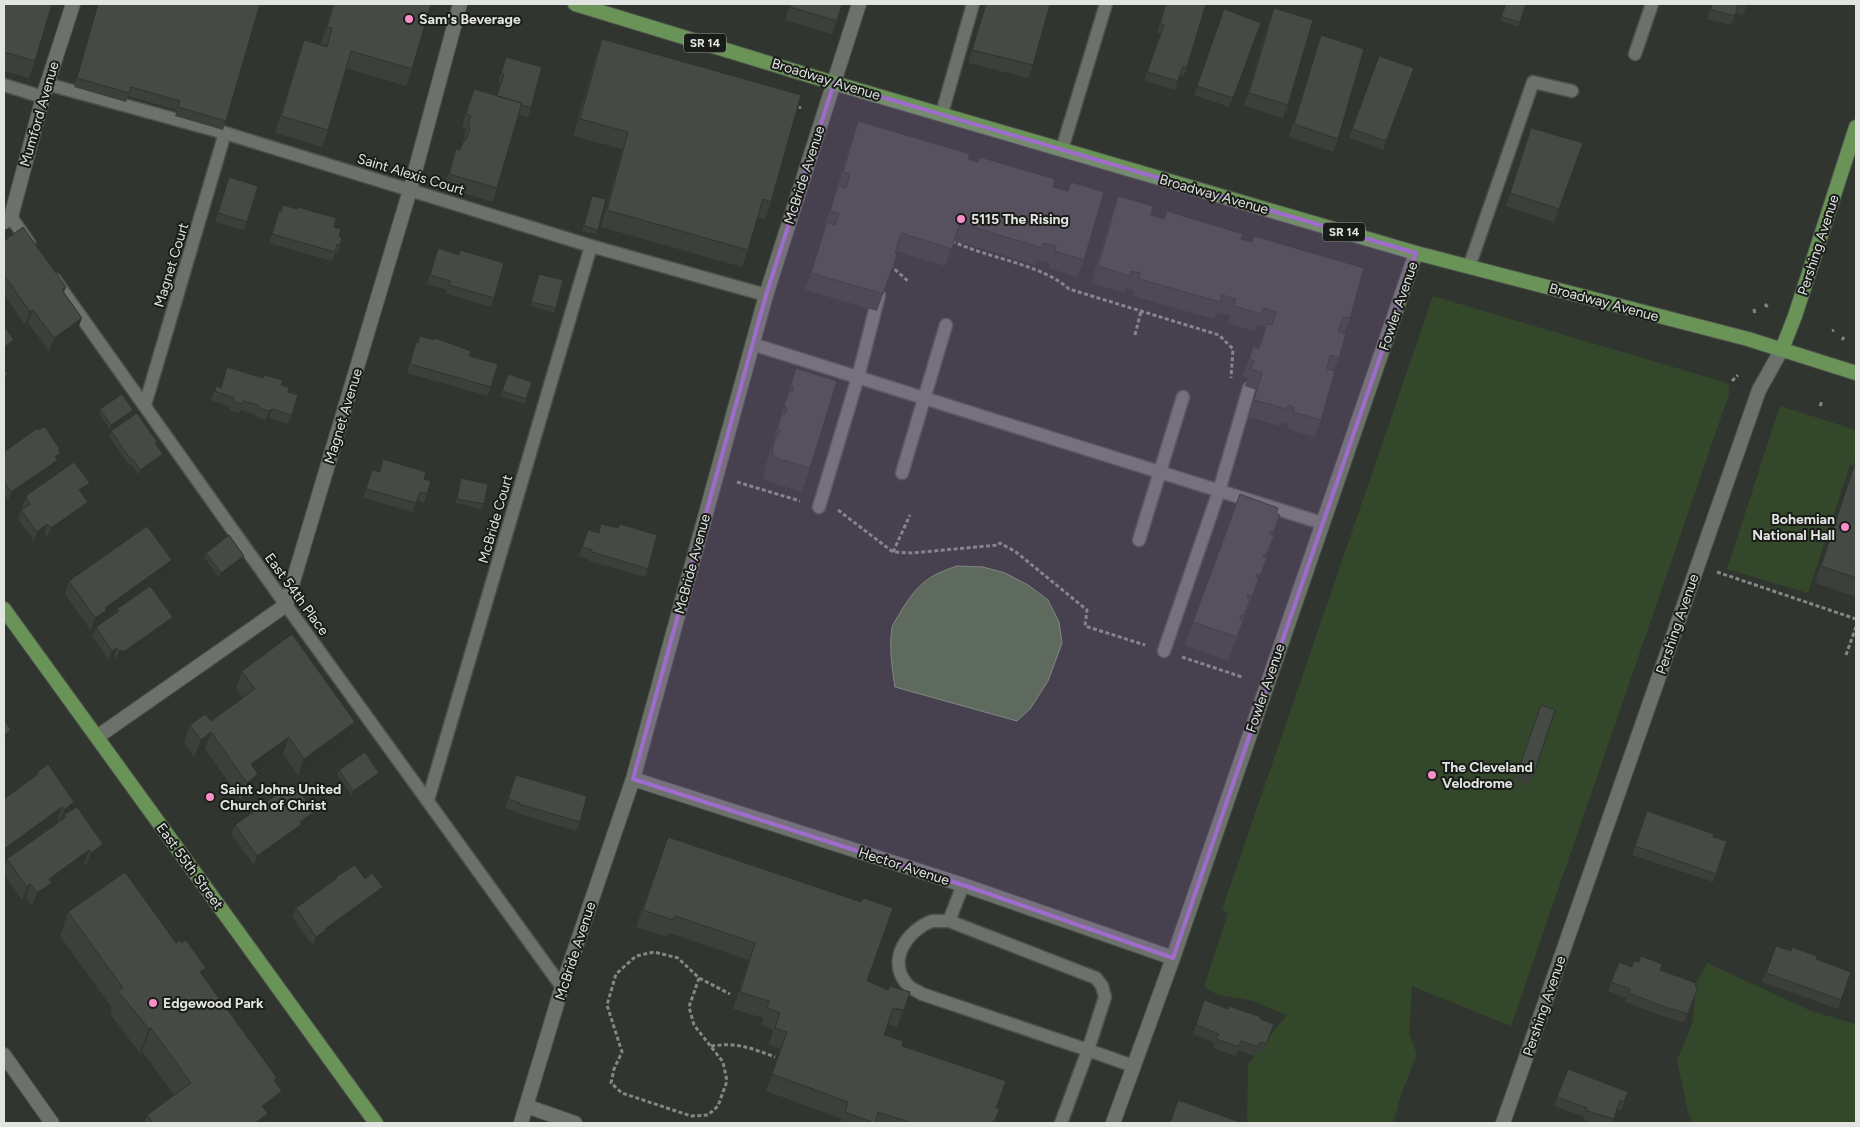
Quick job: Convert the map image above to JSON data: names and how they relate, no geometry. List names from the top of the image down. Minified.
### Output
{"streets":{"main road":["SR 14","Broadway Avenue","Pershing Avenue","East 55th Street"],"street":["Mumford Avenue","McBride Avenue","Fowler Avenue","Magnet Avenue","Hector Avenue"],"lane":["Saint Alexis Court","Magnet Court","McBride Court","East 54th Place"]},"crossings":[["Broadway Avenue","McBride Avenue"],["Broadway Avenue","Pershing Avenue"],["Broadway Avenue","Fowler Avenue"],["Mumford Avenue","Saint Alexis Court"],["Saint Alexis Court","McBride Avenue"],["Saint Alexis Court","Magnet Court"],["Saint Alexis Court","Magnet Avenue"],["Saint Alexis Court","McBride Court"],["McBride Avenue","East 54th Place"],["McBride Avenue","Hector Avenue"],["Magnet Court","East 54th Place"],["Fowler Avenue","Hector Avenue"],["Magnet Avenue","East 54th Place"],["McBride Court","East 54th Place"]],"places":["Sam's Beverage","5115 The Rising","Bohemian National Hall","The Cleveland Velodrome","Saint Johns United Church of Christ","Edgewood Park"]}
